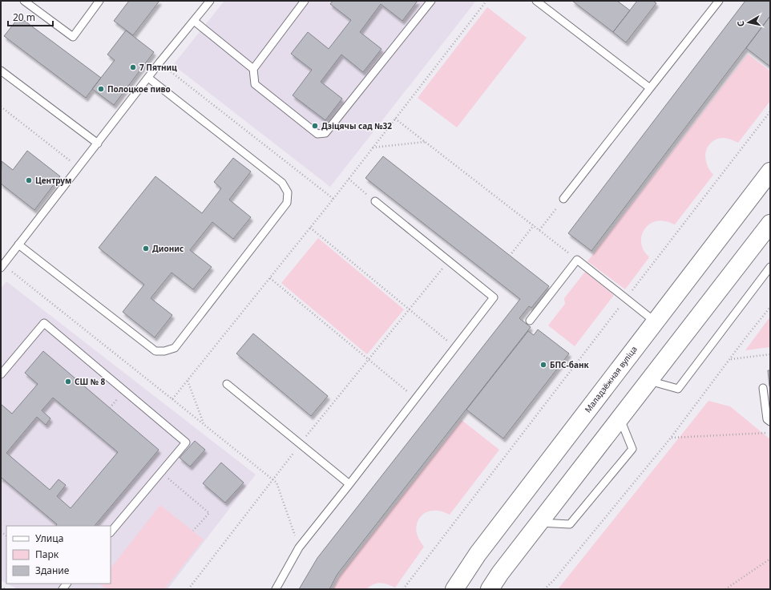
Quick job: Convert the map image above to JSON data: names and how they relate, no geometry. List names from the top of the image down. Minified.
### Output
{"streets":{"main road":["Маладзёжная вуліца"]},"places":["7 Пятниц","Полоцкое пиво","Дзіцячы сад №32","Центрум","Дионис","БПС-банк","СШ № 8"],"legend":["Улица","Парк","Здание"],"scale_bar":"20 m","north":"left"}
